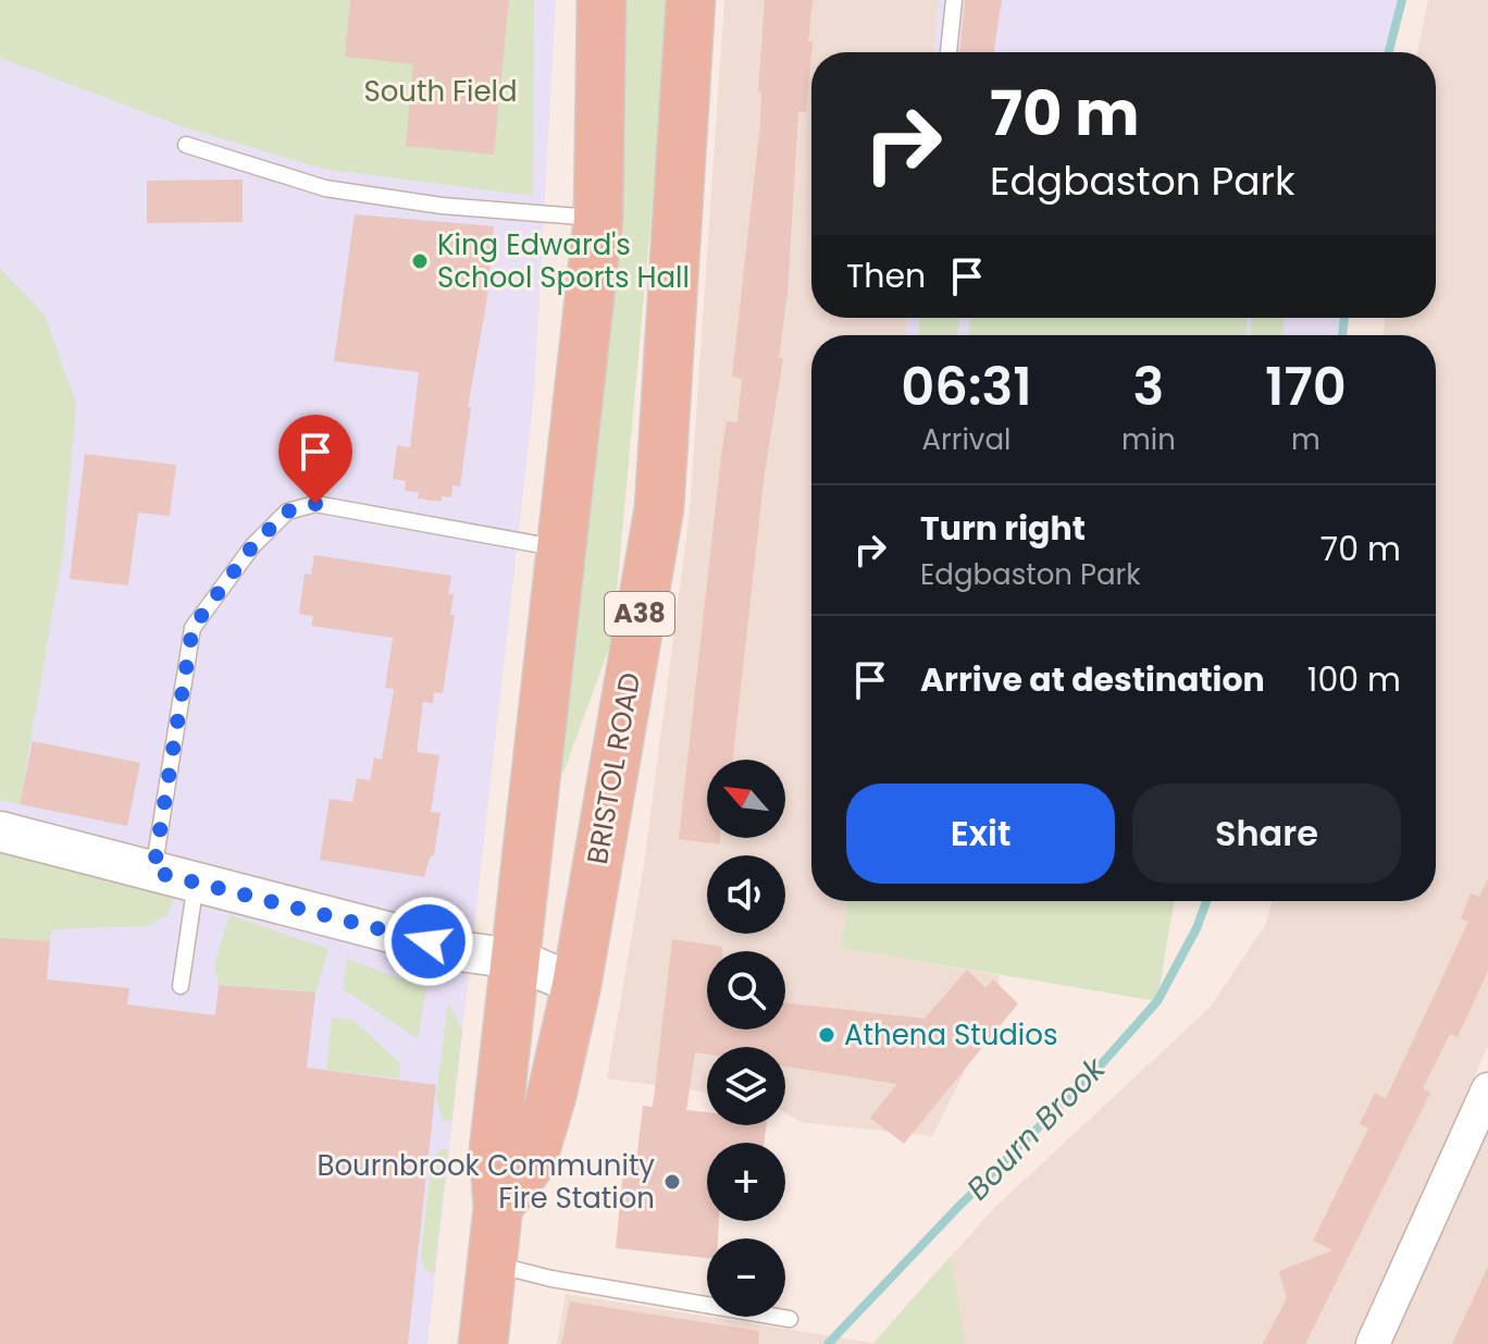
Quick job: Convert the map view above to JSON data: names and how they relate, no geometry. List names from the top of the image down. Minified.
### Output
{"streets":{"highway":["A38","BRISTOL ROAD"]},"water":["Bourn Brook"],"parks":["South Field"],"places":["King Edward's School Sports Hall","Athena Studios","Bournbrook Community Fire Station"],"north":"top left","page":{"turn":["70 m","Edgbaston Park"],"then":"Then","eta":["06:31","Arrival","3","min","170","m"],"list":[{"name":"Turn right","note":"Edgbaston Park","value":"70 m"},{"name":"Arrive at destination","value":"100 m"}],"map_buttons":["+","−"],"buttons":["Exit","Share"]}}
